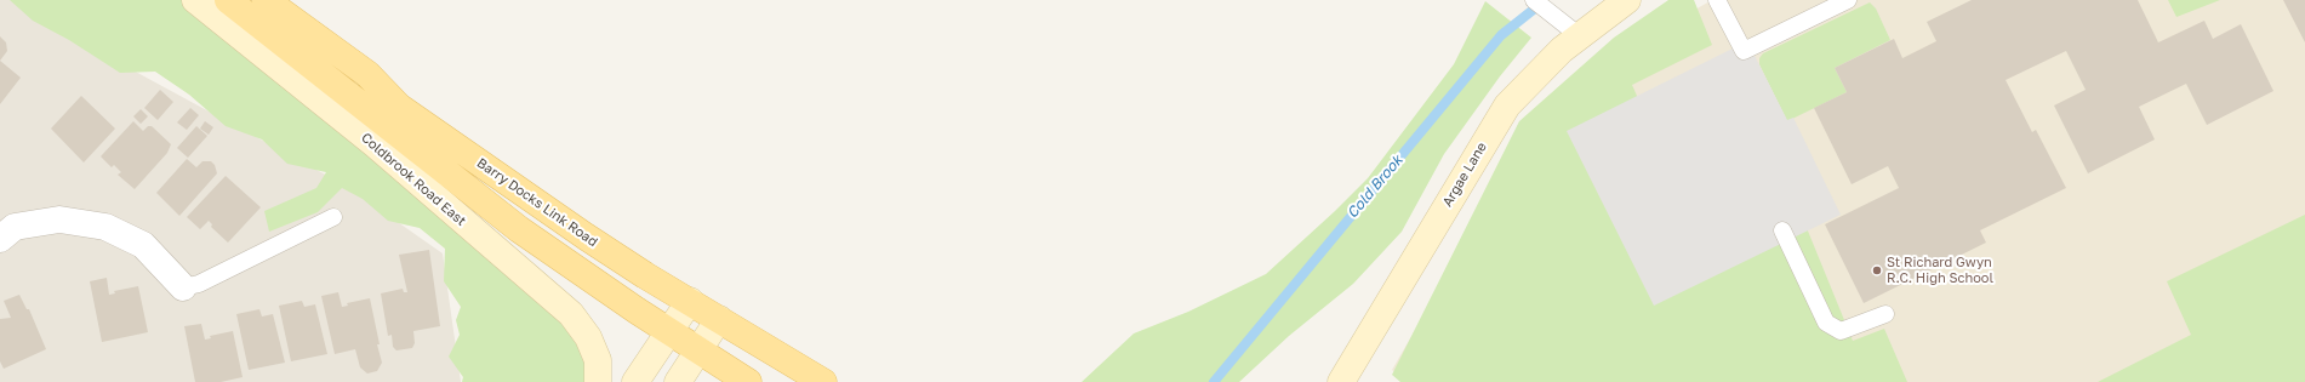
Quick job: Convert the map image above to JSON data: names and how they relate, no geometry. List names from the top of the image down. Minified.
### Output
{"streets":{"main road":["Barry Docks Link Road"],"street":["Argae Lane","Coldbrook Road East"]},"water":["Cold Brook"],"places":["St Richard Gwyn R.C. High School"]}
